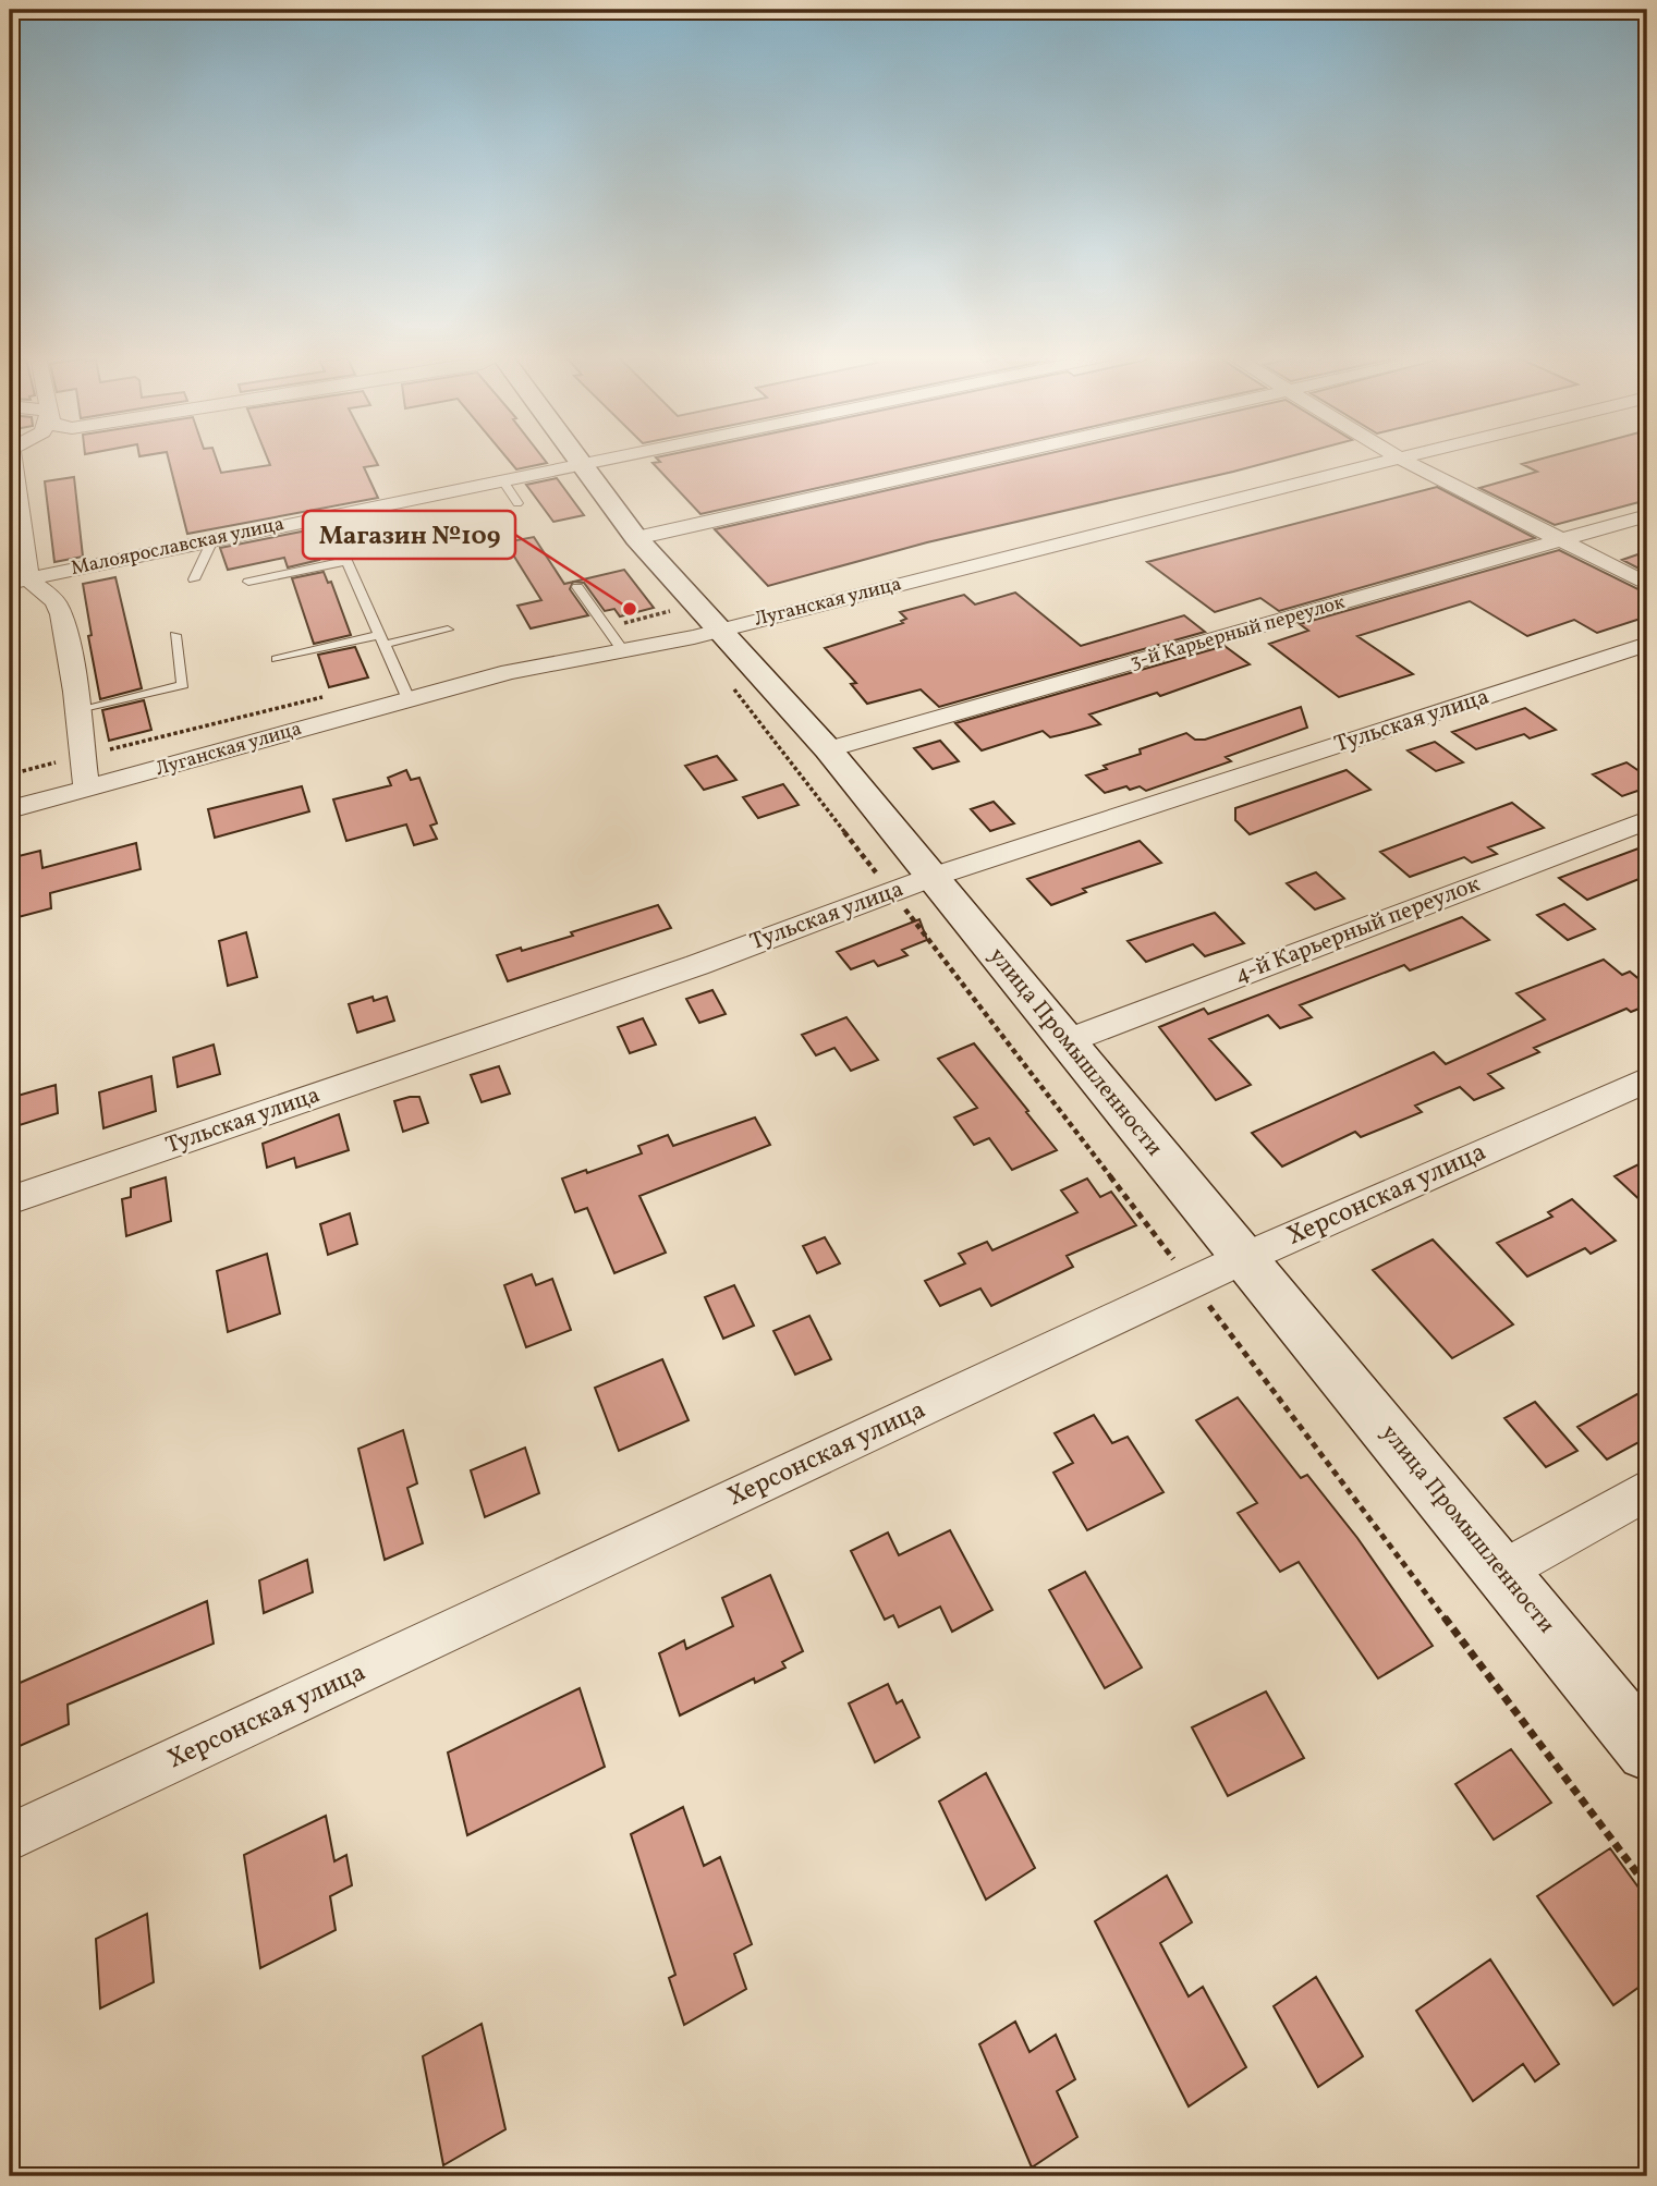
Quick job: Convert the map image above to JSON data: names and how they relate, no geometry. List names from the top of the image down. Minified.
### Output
{"streets":{"main road":["улица Промышленности"],"street":["Малоярославская улица","Луганская улица","3-й Карьерный переулок","Тульская улица","4-й Карьерный переулок","Херсонская улица"]},"crossings":[["Малоярославская улица","улица Промышленности"],["Луганская улица","улица Промышленности"],["3-й Карьерный переулок","улица Промышленности"],["Тульская улица","улица Промышленности"],["4-й Карьерный переулок","улица Промышленности"],["улица Промышленности","Херсонская улица"]],"places":["Магазин №109"]}
